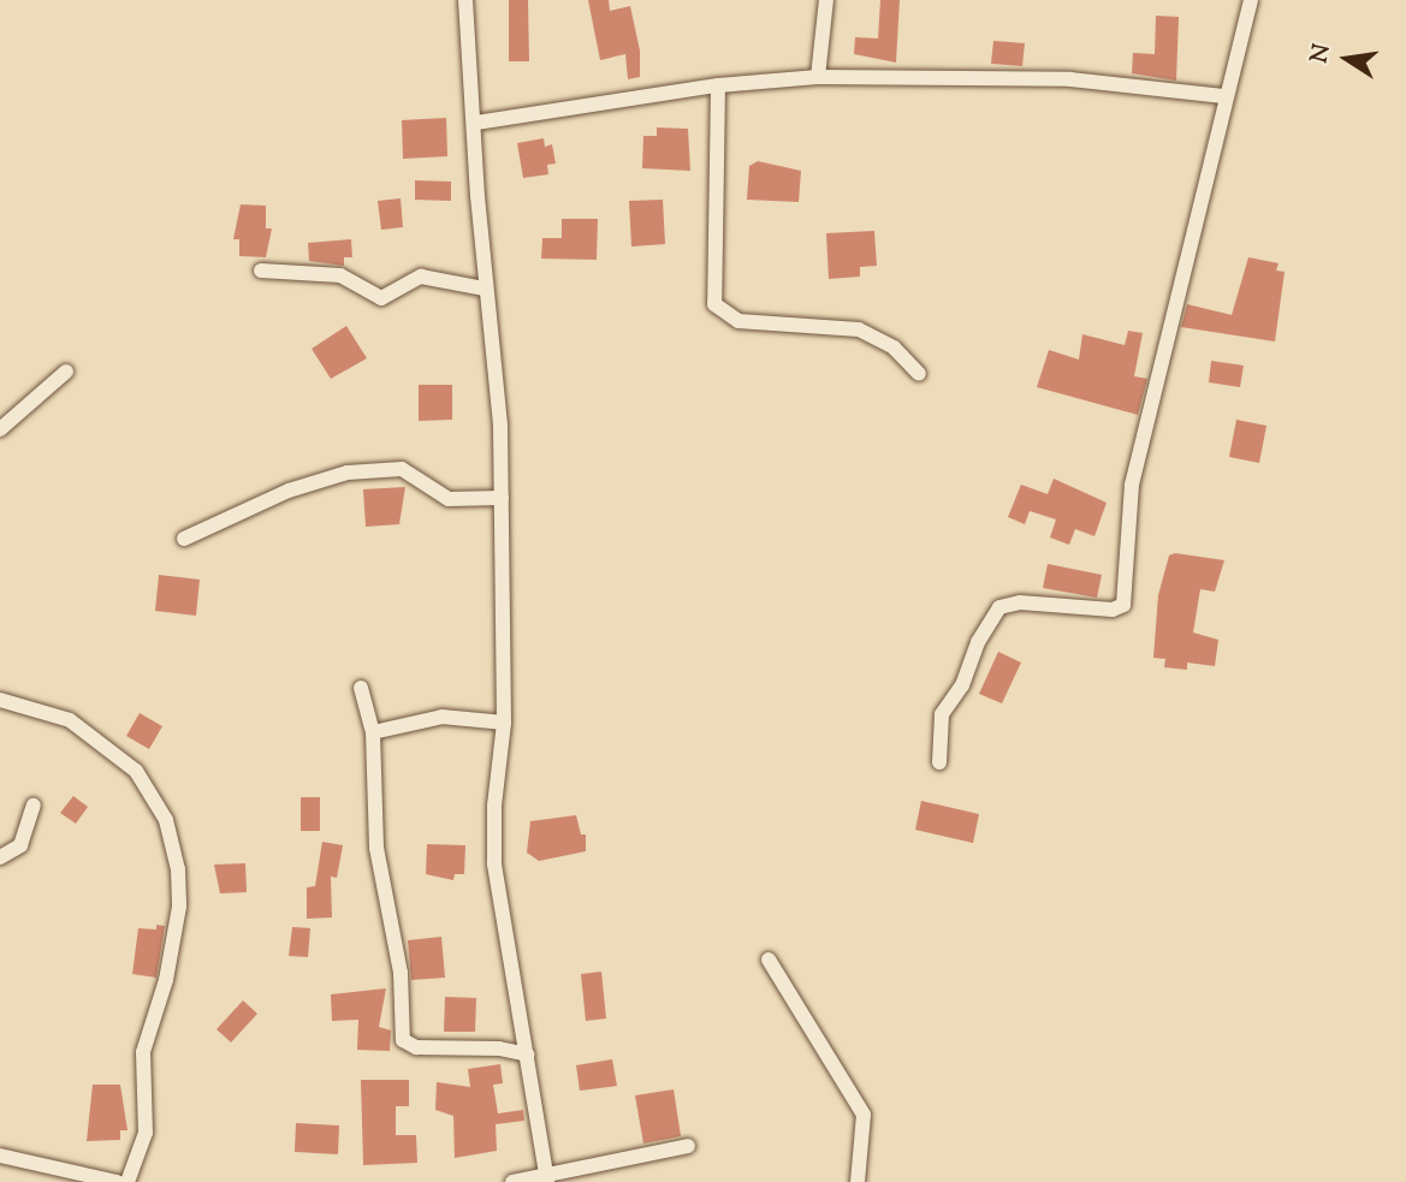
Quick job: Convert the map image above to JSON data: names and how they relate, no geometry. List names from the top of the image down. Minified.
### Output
{"north":"left"}
